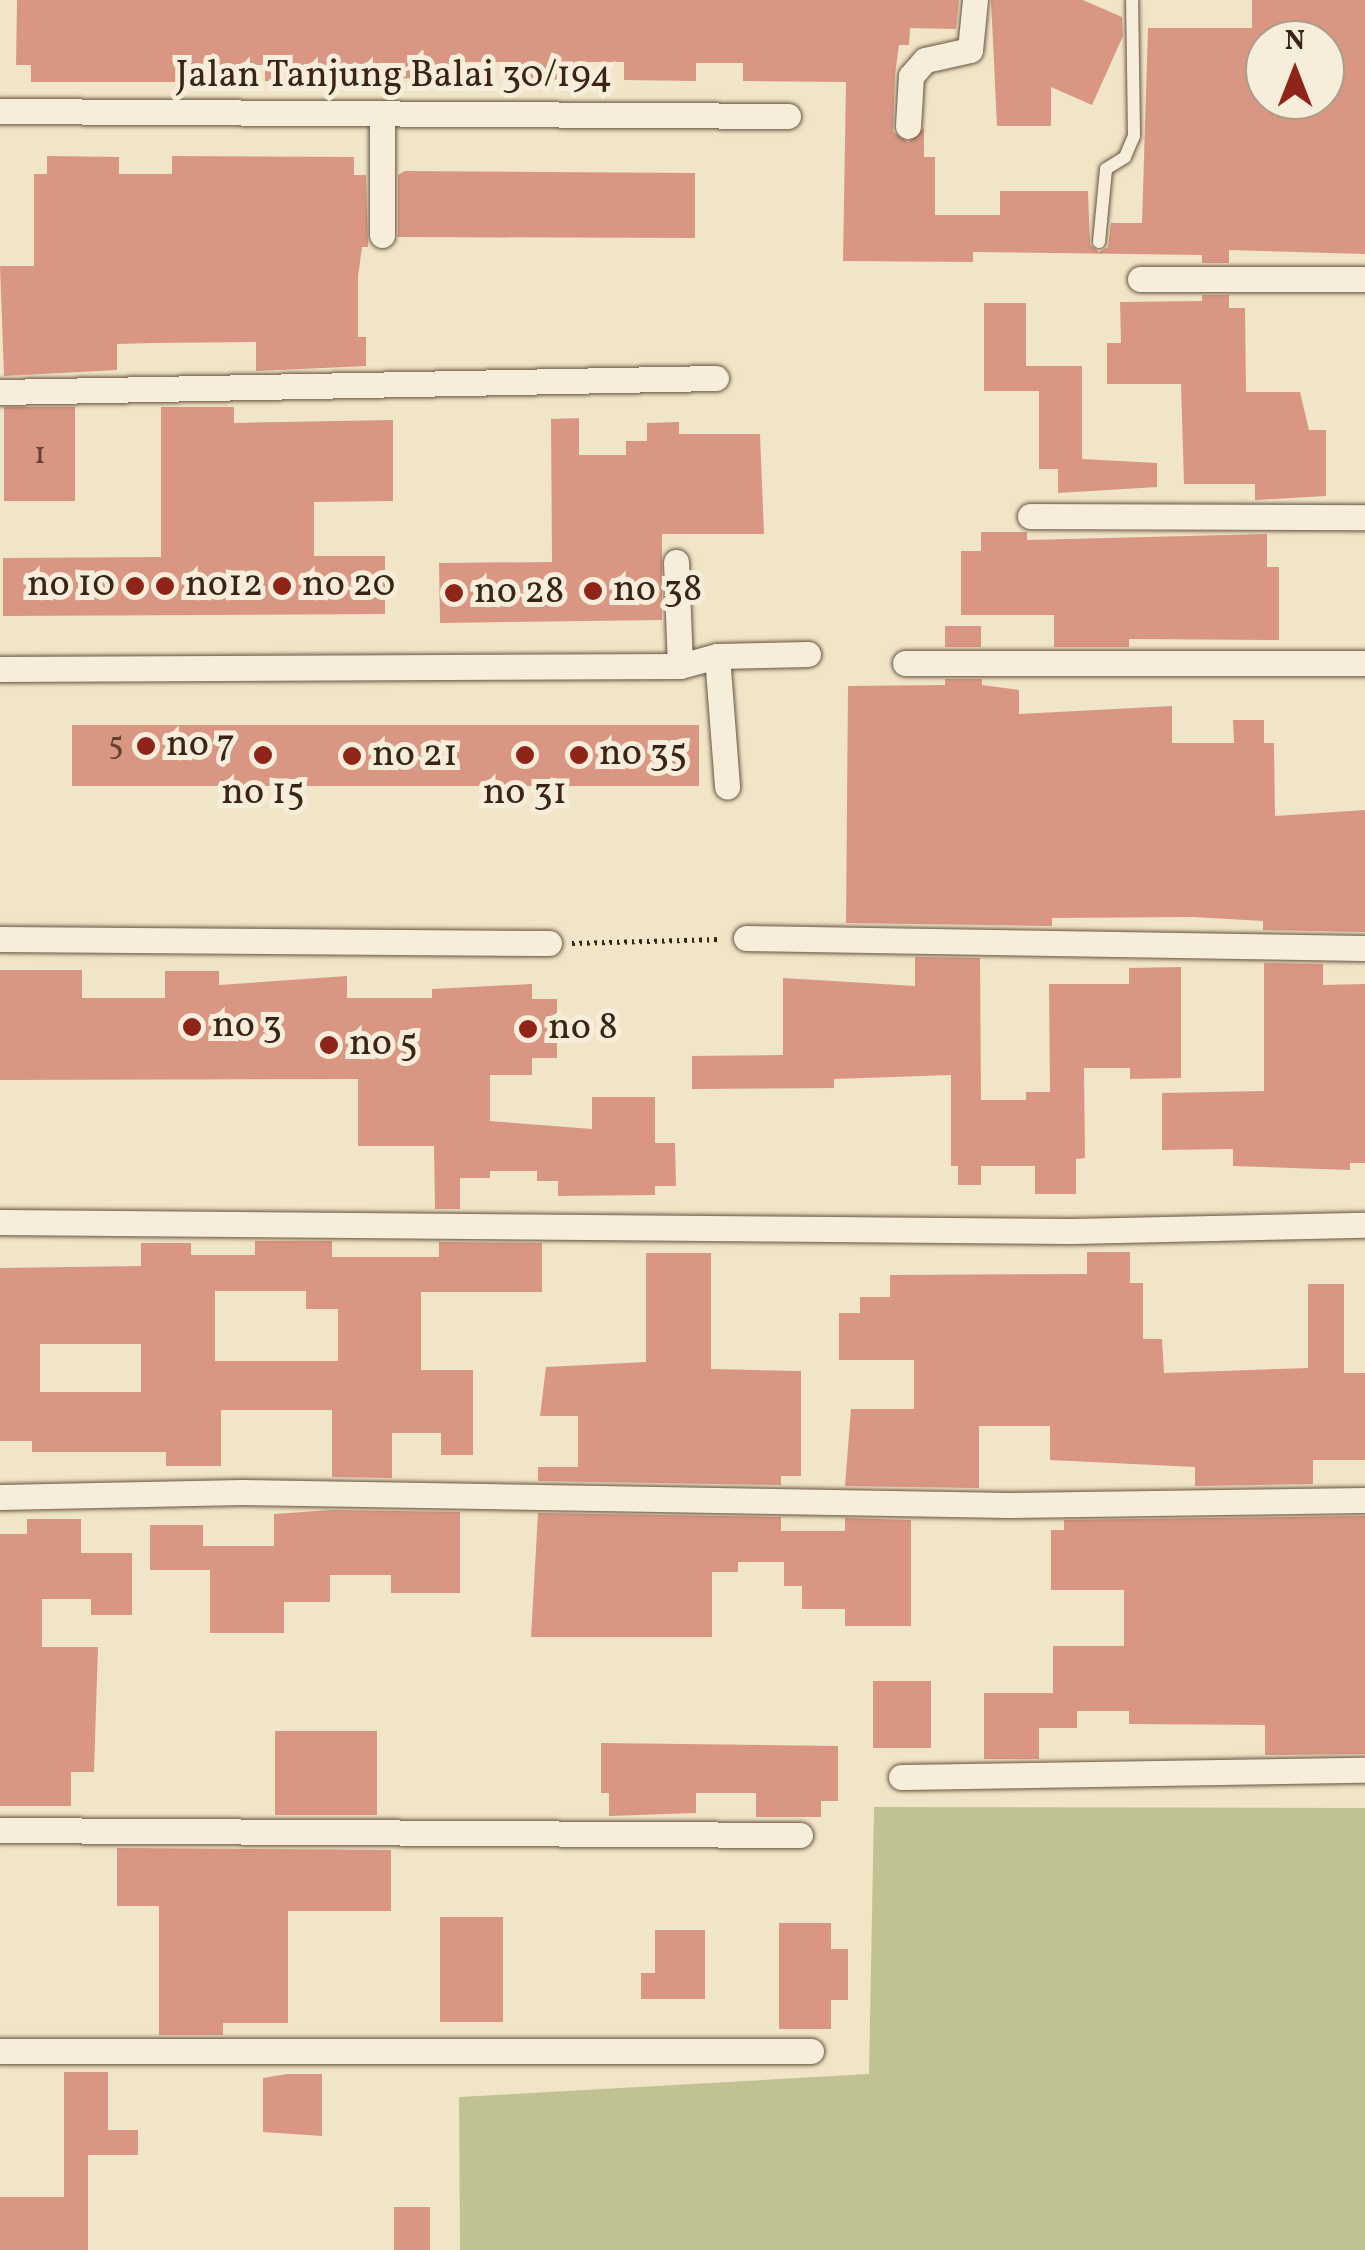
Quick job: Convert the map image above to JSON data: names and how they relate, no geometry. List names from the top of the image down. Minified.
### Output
{"streets":{"street":["Jalan Tanjung Balai 30/194"]},"places":["no 10","no12","no 20","no 38","no 28","no 7","no 15","no 31","no 35","no 21","no 3","no 8","no 5"],"house_numbers":["1","5"],"north":"top"}
